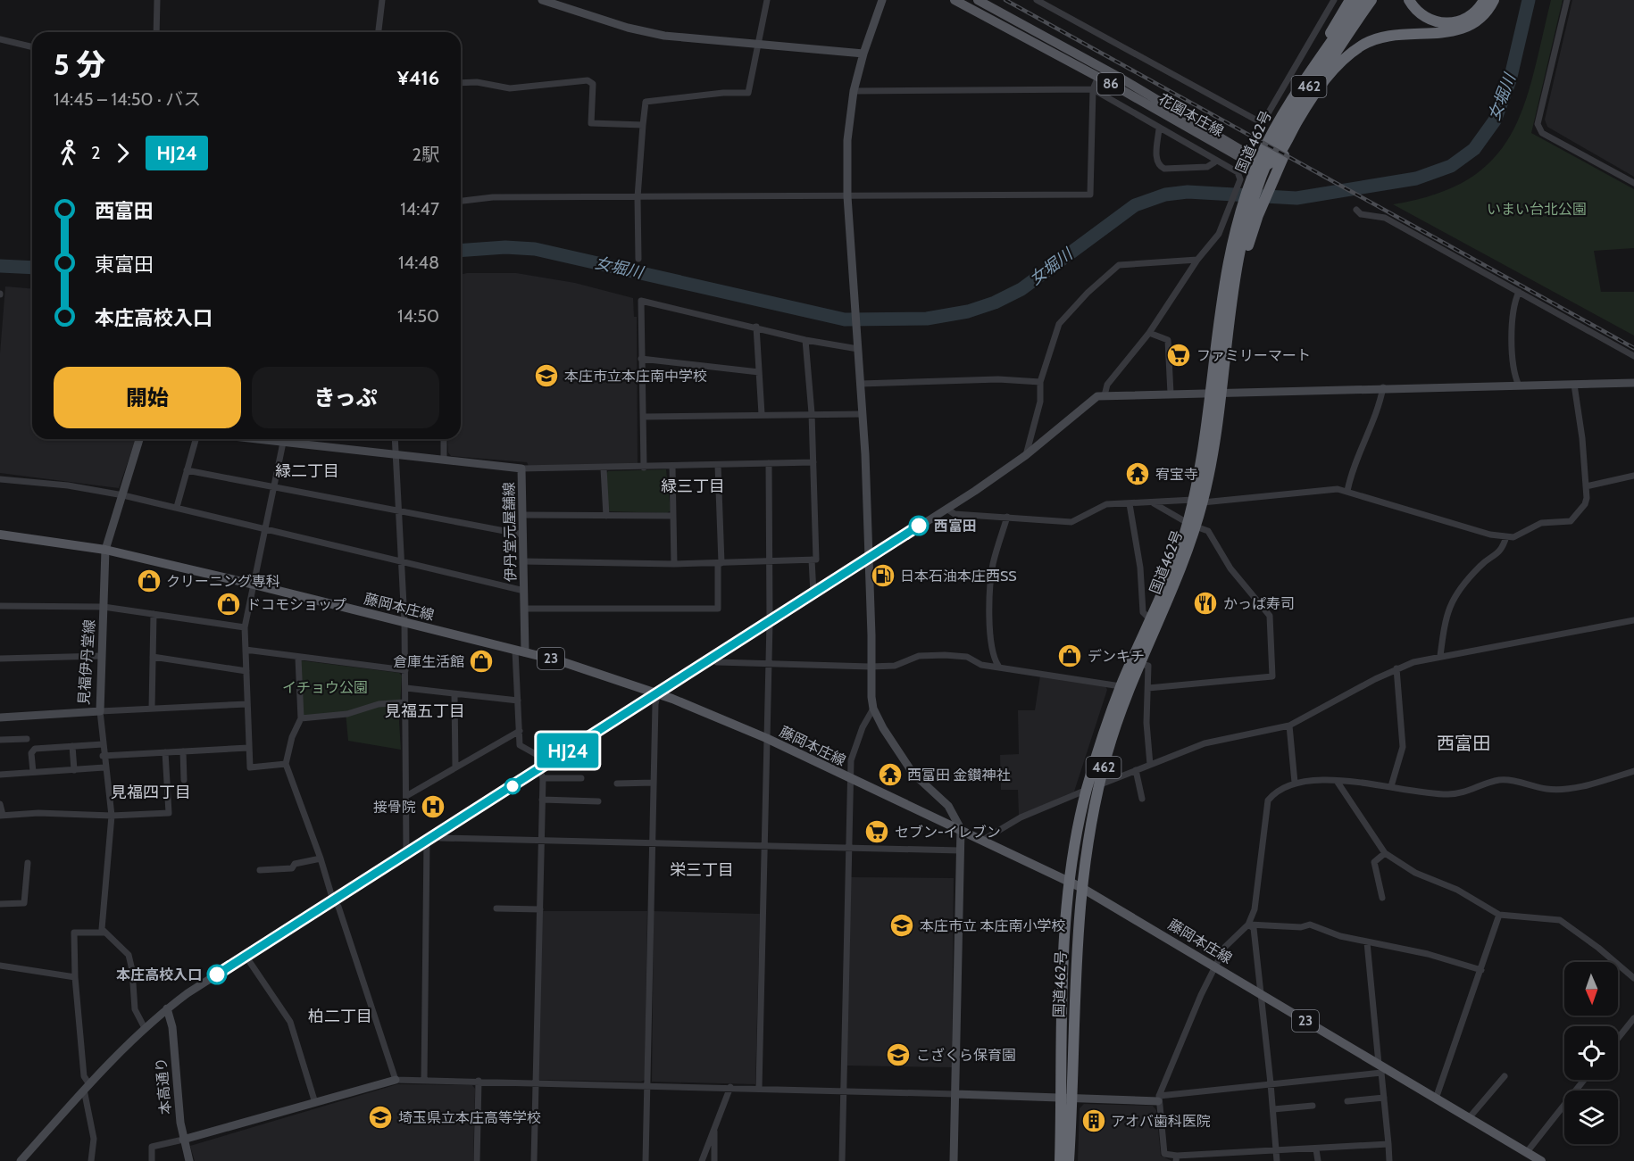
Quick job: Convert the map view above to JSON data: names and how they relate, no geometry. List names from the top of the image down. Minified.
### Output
{"streets":{"highway":["462","国道462号"],"main road":["86","花園本庄線","藤岡本庄線","23"],"street":["伊丹堂元屋舗線","見福伊丹堂線","本高通り"]},"crossings":[["花園本庄線","国道462号"],["国道462号","藤岡本庄線"],["伊丹堂元屋舗線","藤岡本庄線"],["藤岡本庄線","見福伊丹堂線"]],"districts":["緑二丁目","緑三丁目","見福五丁目","西富田","見福四丁目","栄三丁目","柏二丁目"],"water":["女堀川"],"parks":["いまい台北公園","イチョウ公園"],"places":{"supermarket":["ファミリーマート","セブン-イレブン"],"school or university":["本庄市立本庄南中学校","本庄市立 本庄南小学校","こざくら保育園","埼玉県立本庄高等学校"],"temple":["宥宝寺","西富田 金鑚神社"],"other":["西富田","本庄高校入口"],"fuel station":["日本石油本庄西SS"],"shop":["クリーニング専科","ドコモショップ","デンキチ","倉庫生活館"],"restaurant":["かっぱ寿司"],"hospital":["接骨院"],"building":["アオバ歯科医院"]},"lines":["bus line HJ24"],"north":"bottom","page":{"on_map":"HJ24","heading":["5 分","14:45 – 14:50 · バス","¥416"],"legs":["2","HJ24","2駅"],"list":[{"name":"西富田","value":"14:47"},{"name":"東富田","value":"14:48"},{"name":"本庄高校入口","value":"14:50"}],"buttons":["開始","きっぷ"]}}
